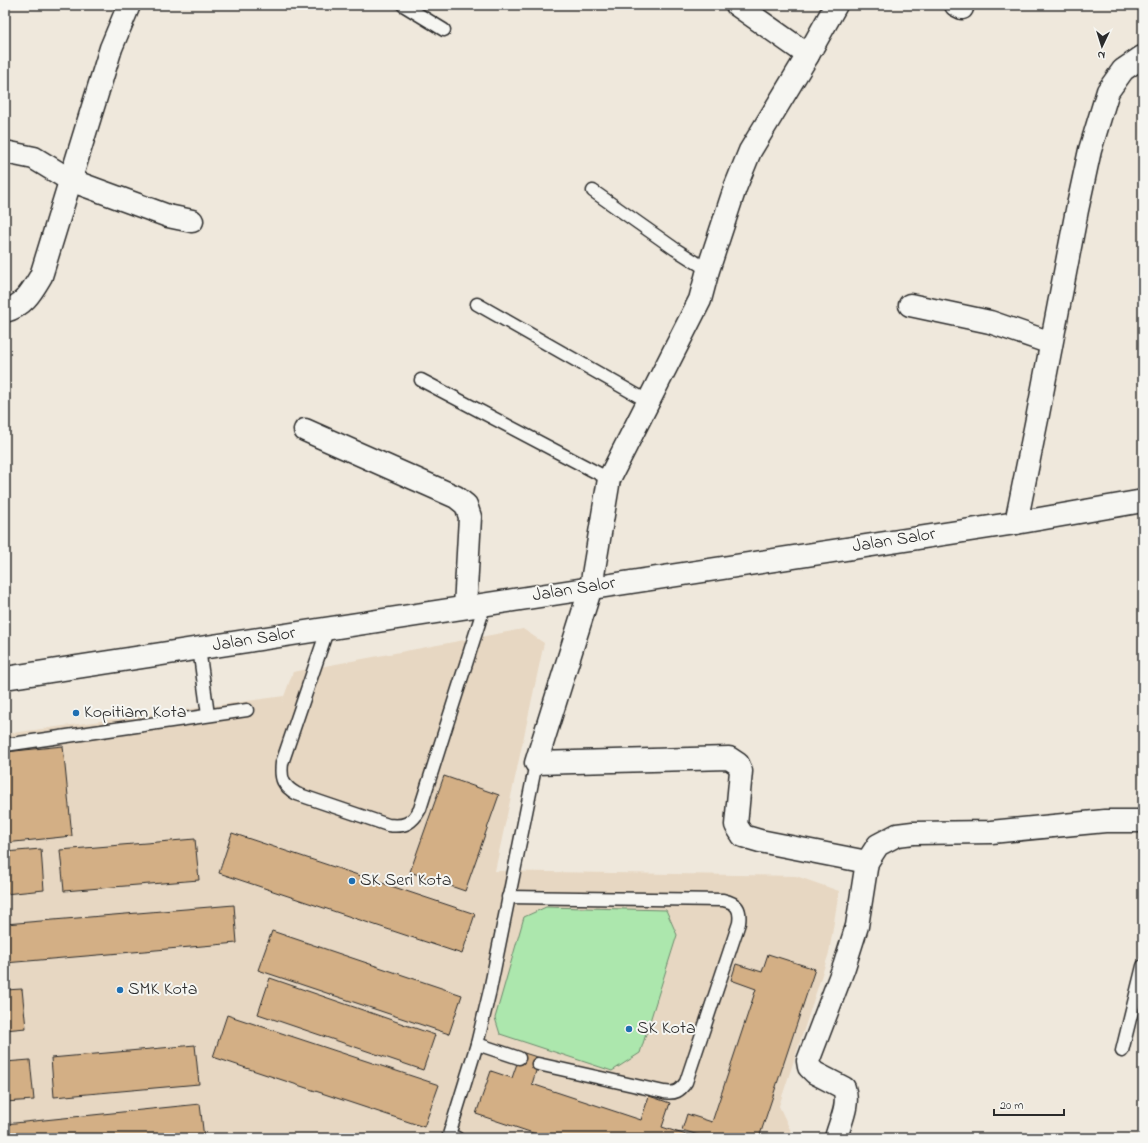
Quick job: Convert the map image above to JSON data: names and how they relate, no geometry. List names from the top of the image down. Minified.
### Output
{"streets":{"street":["Jalan Salor"]},"places":["Kopitiam Kota","SK Seri Kota","SMK Kota","SK Kota"],"scale_bar":"20 m","north":"bottom"}
